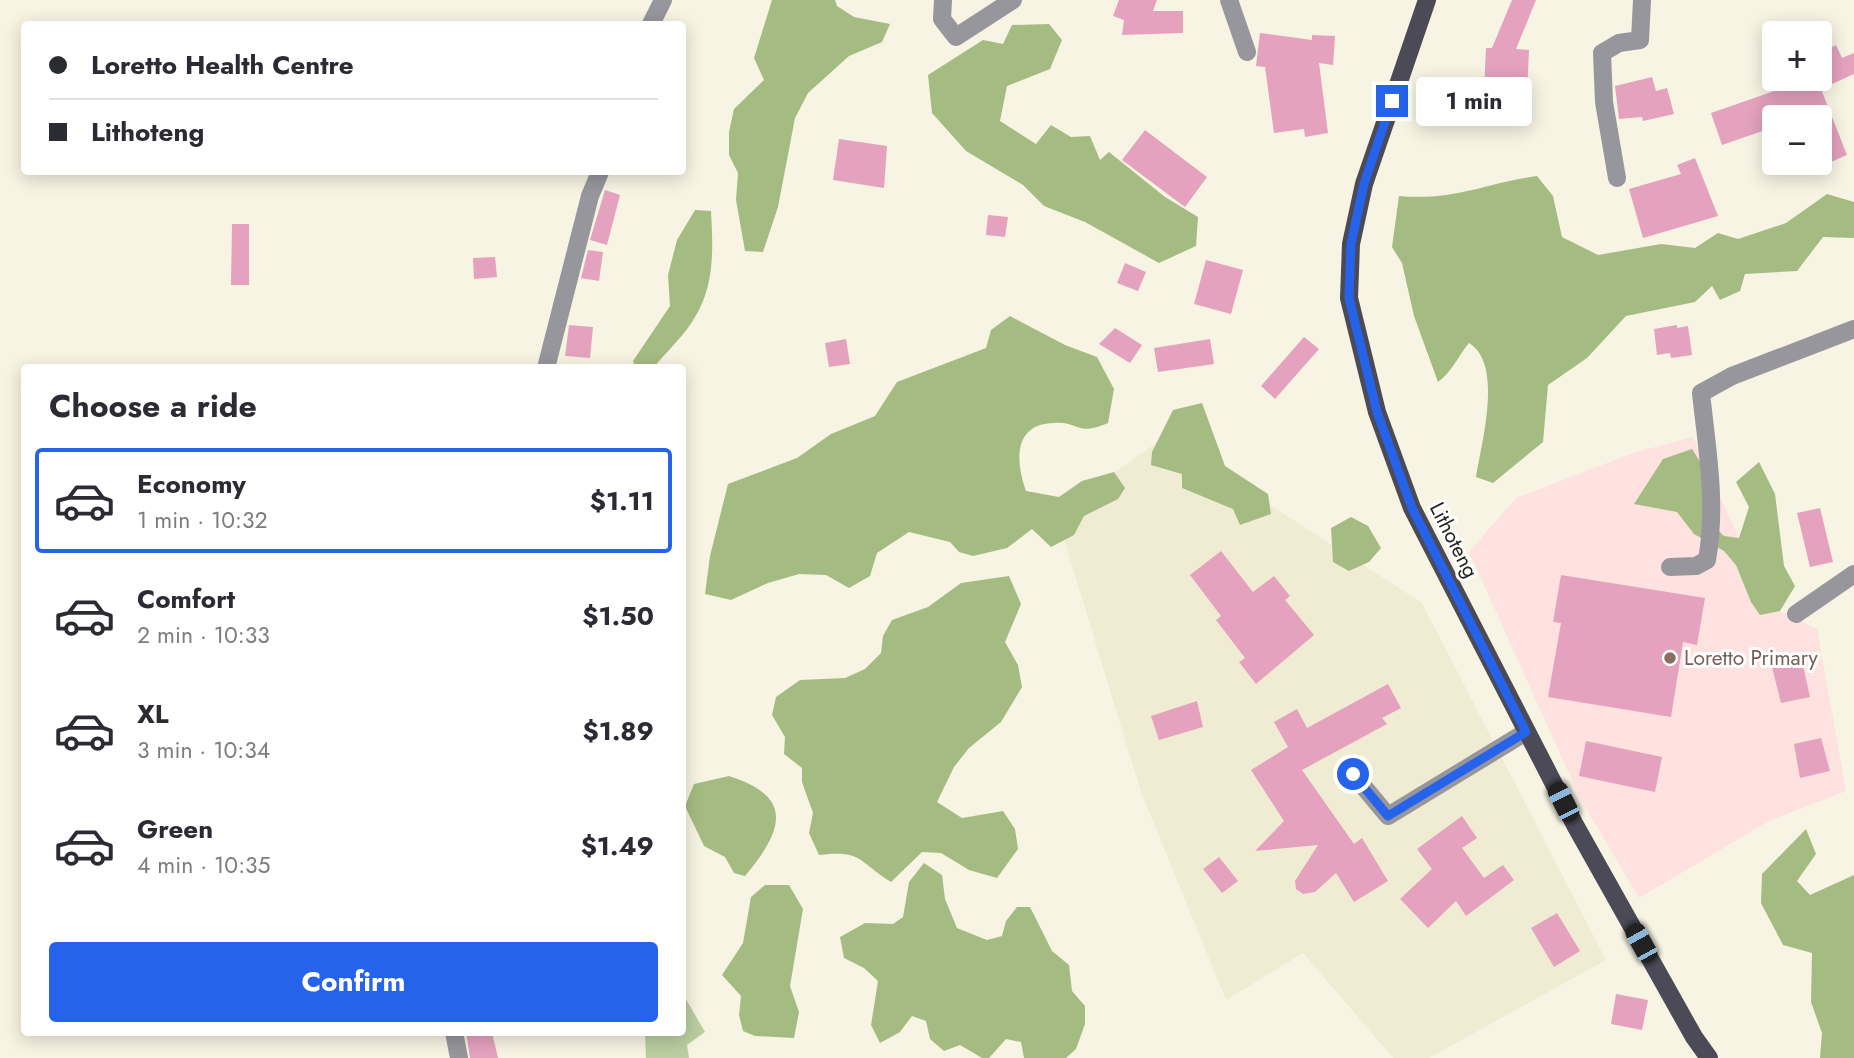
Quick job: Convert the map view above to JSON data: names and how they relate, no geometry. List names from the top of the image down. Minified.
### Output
{"streets":{"main road":["Lithoteng"]},"places":["Loretto Primary"],"page":{"map_buttons":["+","−"],"banner":["Loretto Health Centre","Lithoteng"],"bubble":"1 min","heading":"Choose a ride","list":[{"name":"Economy","note":"1 min · 10:32","value":"$1.11"},{"name":"Comfort","note":"2 min · 10:33","value":"$1.50"},{"name":"XL","note":"3 min · 10:34","value":"$1.89"},{"name":"Green","note":"4 min · 10:35","value":"$1.49"}],"buttons":"Confirm"}}
